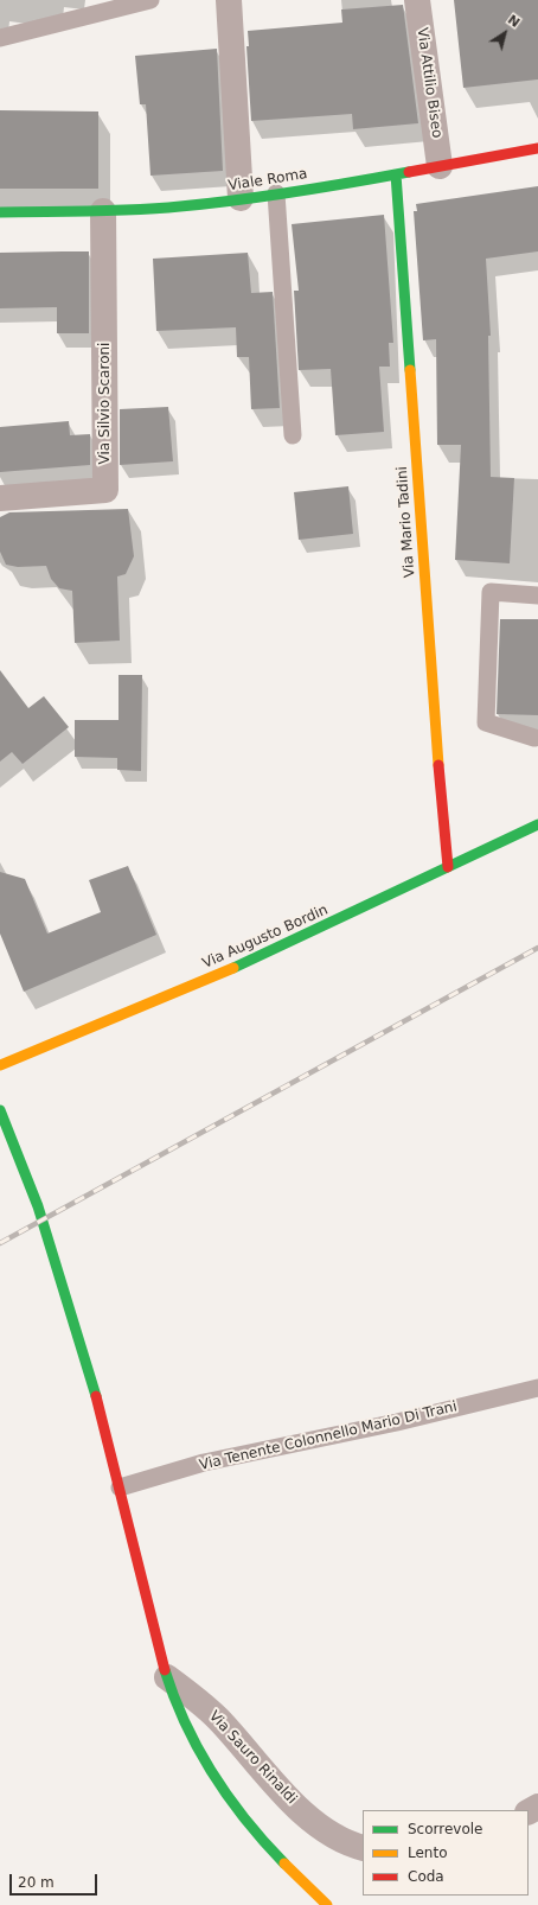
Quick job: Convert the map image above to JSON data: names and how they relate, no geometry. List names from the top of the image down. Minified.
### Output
{"streets":{"street":["Via Attilio Biseo","Viale Roma","Via Silvio Scaroni","Via Mario Tadini","Via Augusto Bordin","Via Sauro Rinaldi"],"lane":["Via Tenente Colonnello Mario Di Trani"]},"crossings":[["Via Attilio Biseo","Viale Roma"],["Viale Roma","Via Silvio Scaroni"],["Viale Roma","Via Mario Tadini"],["Via Mario Tadini","Via Augusto Bordin"]],"legend":["Scorrevole","Lento","Coda"],"scale_bar":"20 m","north":"top right"}
